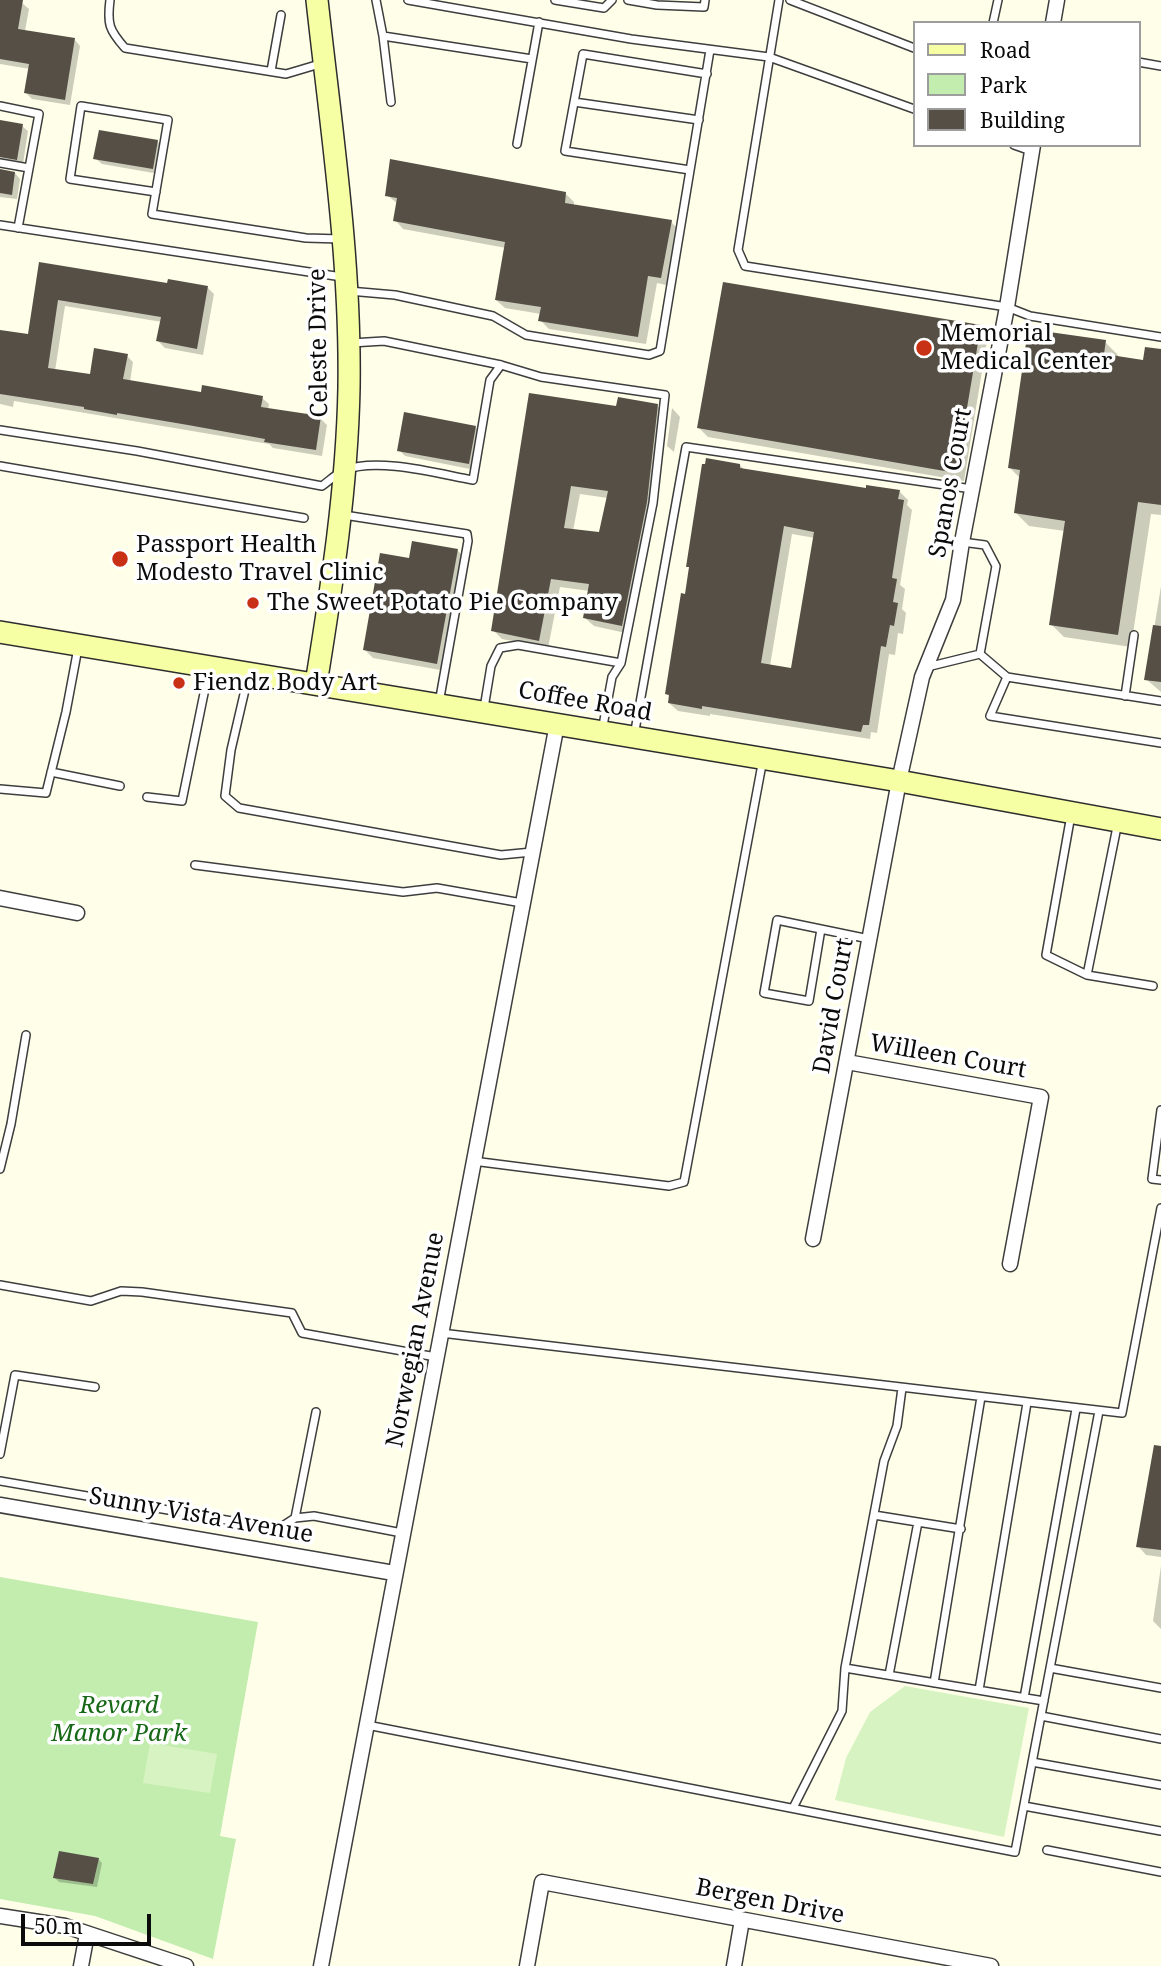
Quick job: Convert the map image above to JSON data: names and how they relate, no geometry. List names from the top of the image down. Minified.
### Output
{"streets":{"main road":["Celeste Drive","Coffee Road"],"street":["Spanos Court","David Court","Willeen Court","Norwegian Avenue","Sunny Vista Avenue","Bergen Drive"]},"crossings":[["Celeste Drive","Coffee Road"],["Spanos Court","Coffee Road"],["Spanos Court","David Court"],["Coffee Road","David Court"],["Coffee Road","Norwegian Avenue"],["David Court","Willeen Court"],["Norwegian Avenue","Sunny Vista Avenue"]],"parks":["Revard Manor Park"],"places":["Memorial Medical Center","Passport Health Modesto Travel Clinic","The Sweet Potato Pie Company","Fiendz Body Art"],"legend":["Road","Park","Building"],"scale_bar":"50 m"}
